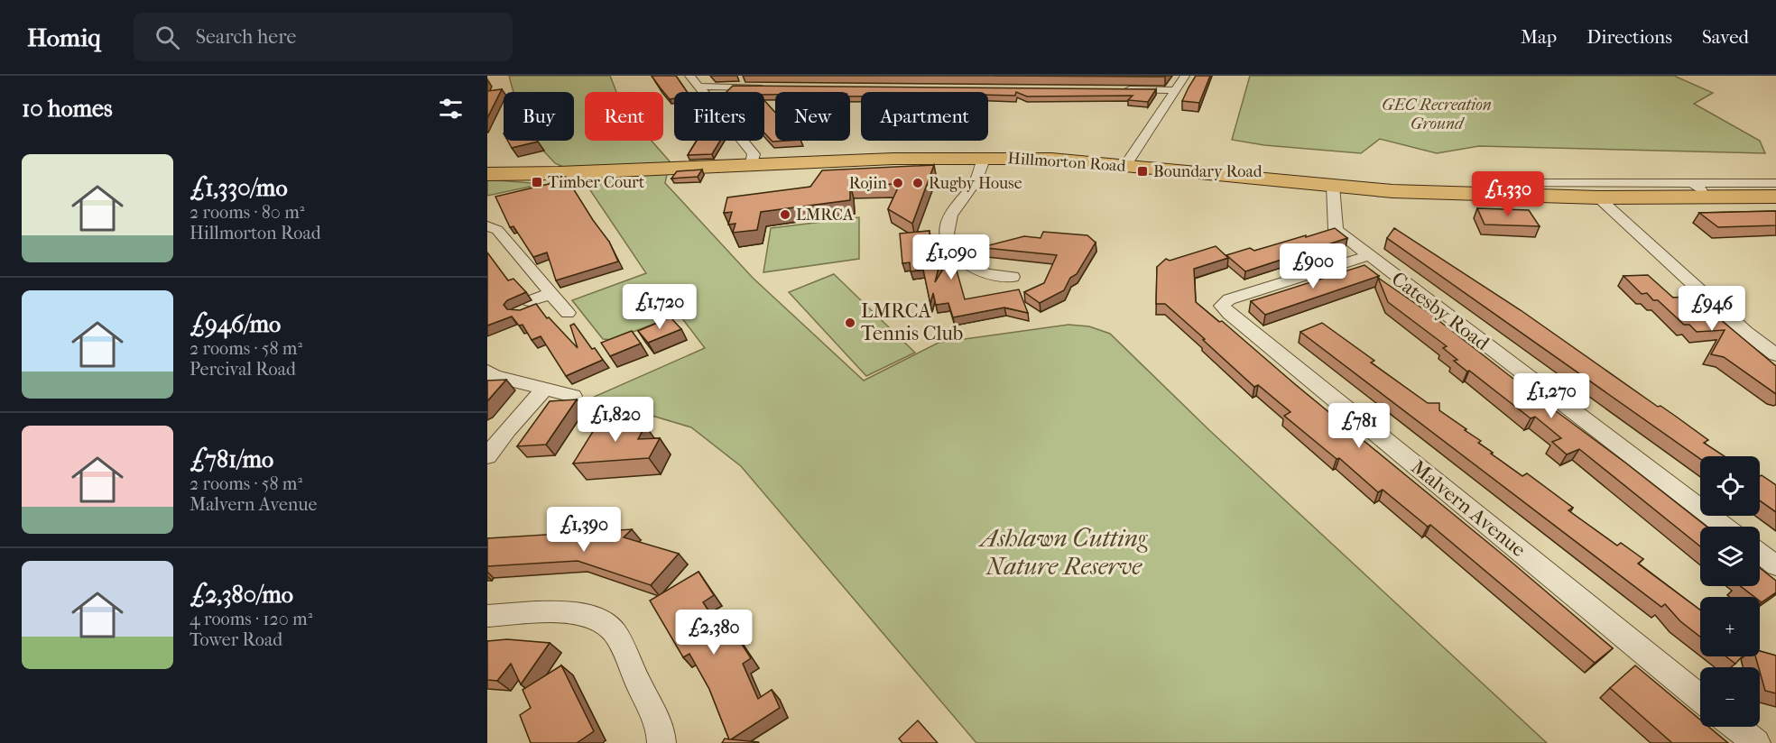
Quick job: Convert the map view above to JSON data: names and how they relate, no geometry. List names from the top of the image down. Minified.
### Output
{"streets":{"highway":["Hillmorton Road"],"street":["Catesby Road","Malvern Avenue"]},"crossings":[["Hillmorton Road","Catesby Road"],["Catesby Road","Malvern Avenue"]],"parks":["GEC Recreation Ground","Ashlawn Cutting Nature Reserve"],"places":{"transit":["Boundary Road","Timber Court"],"other":["Rojin","Rugby House","LMRCA","LMRCA Tennis Club"]},"page":{"header":"Homiq","search":"Search here","nav":["Map","Directions","Saved"],"heading":"10 homes","chip":["Buy","Rent","Filters","New","Apartment"],"list":[{"name":"£1,330/mo","note":"2 rooms · 80 m² · Hillmorton Road"},{"name":"£946/mo","note":"2 rooms · 58 m² · Percival Road"},{"name":"£781/mo","note":"2 rooms · 58 m² · Malvern Avenue"},{"name":"£2,380/mo","note":"4 rooms · 120 m² · Tower Road"}],"price":["£1,330","£1,090","£900","£1,720","£946","£1,270","£1,820","£781","£1,390","£2,380"],"map_buttons":["+","−"]}}
